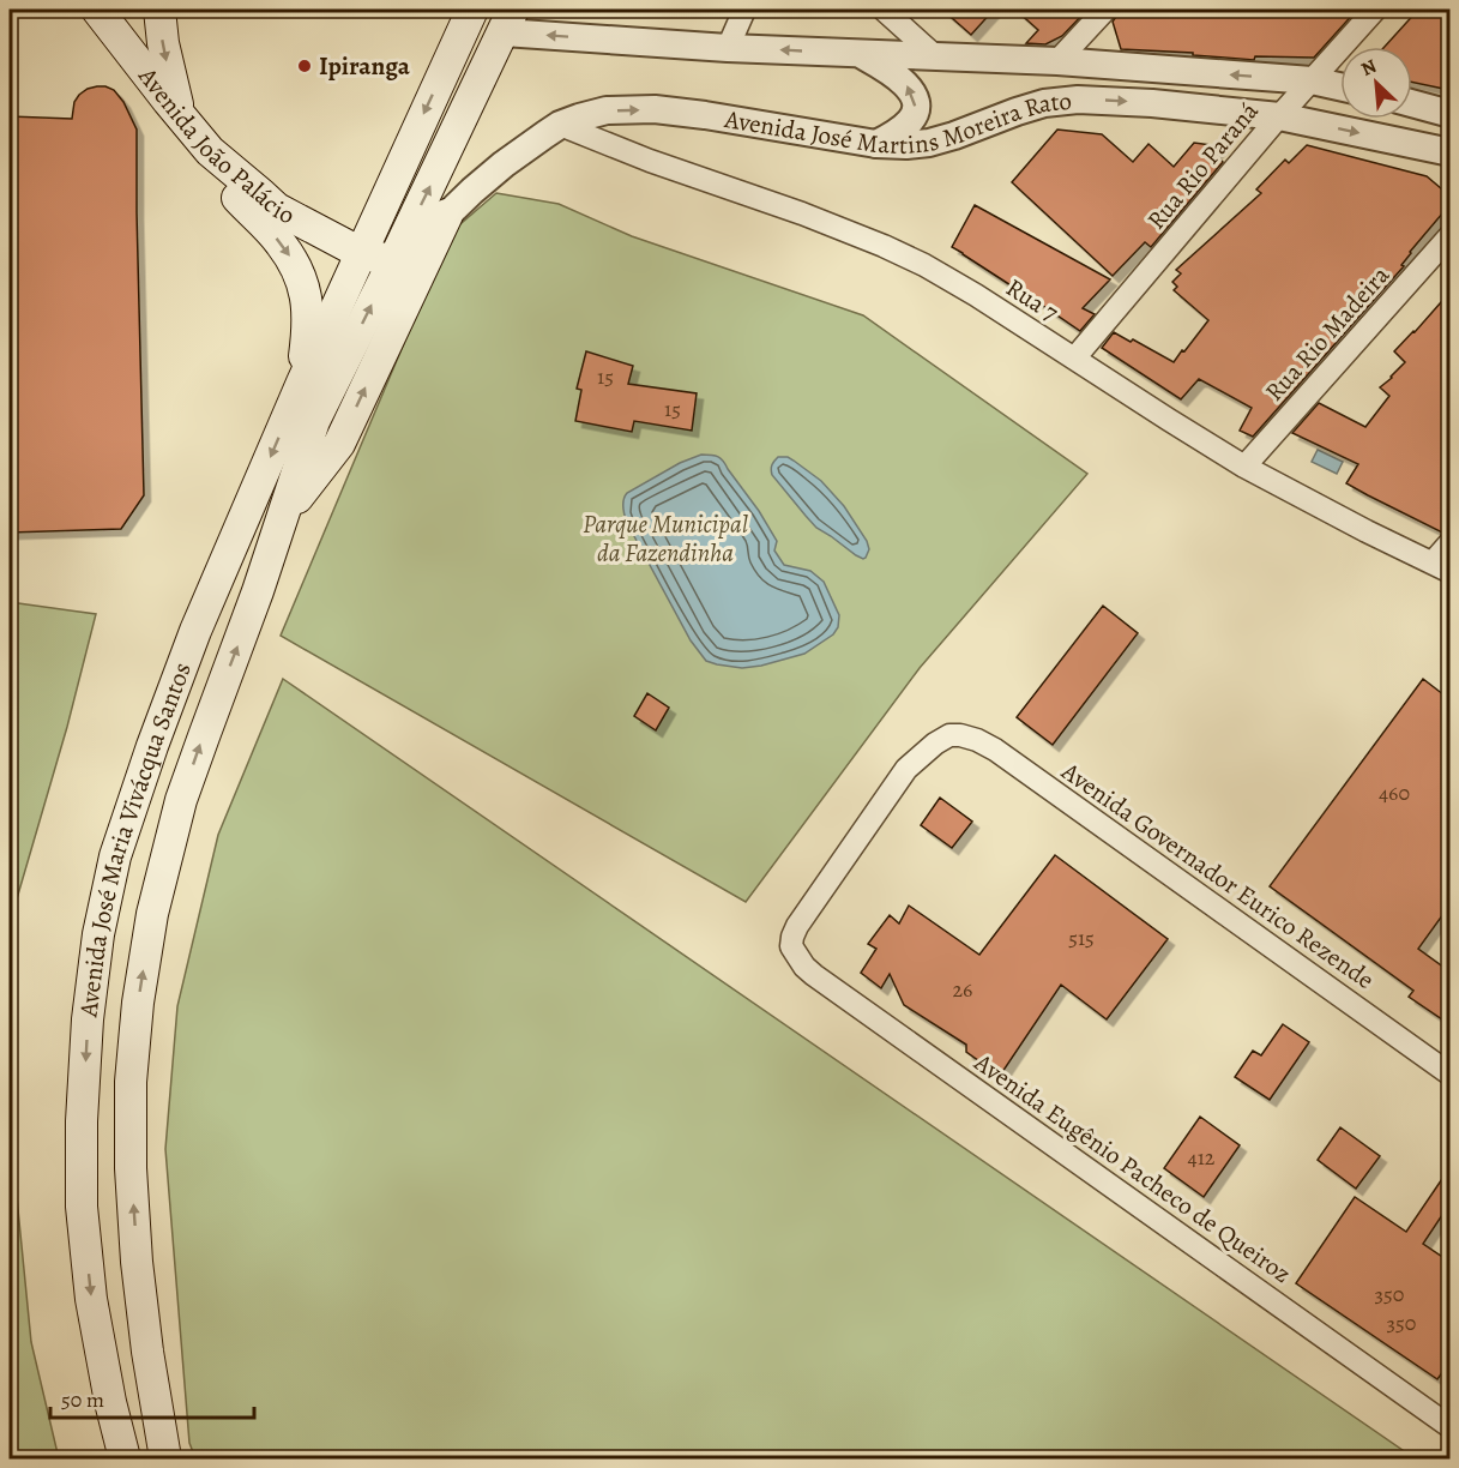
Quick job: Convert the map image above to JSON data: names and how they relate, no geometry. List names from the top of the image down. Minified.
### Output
{"streets":{"main road":["Avenida João Palácio","Avenida José Maria Vivácqua Santos"],"street":["Avenida José Martins Moreira Rato","Rua Rio Paraná","Rua 7","Rua Rio Madeira","Avenida Governador Eurico Rezende","Avenida Eugênio Pacheco de Queiroz"]},"crossings":[["Avenida José Martins Moreira Rato","Rua Rio Paraná"],["Avenida José Martins Moreira Rato","Rua 7"],["Avenida José Martins Moreira Rato","Avenida José Maria Vivácqua Santos"],["Avenida João Palácio","Avenida José Maria Vivácqua Santos"],["Rua Rio Paraná","Rua 7"],["Rua 7","Rua Rio Madeira"],["Avenida Governador Eurico Rezende","Avenida Eugênio Pacheco de Queiroz"]],"parks":["Parque Municipal da Fazendinha"],"places":["Ipiranga"],"house_numbers":["15","15","460","515","26","412","350","350"],"scale_bar":"50 m","north":"top left"}
